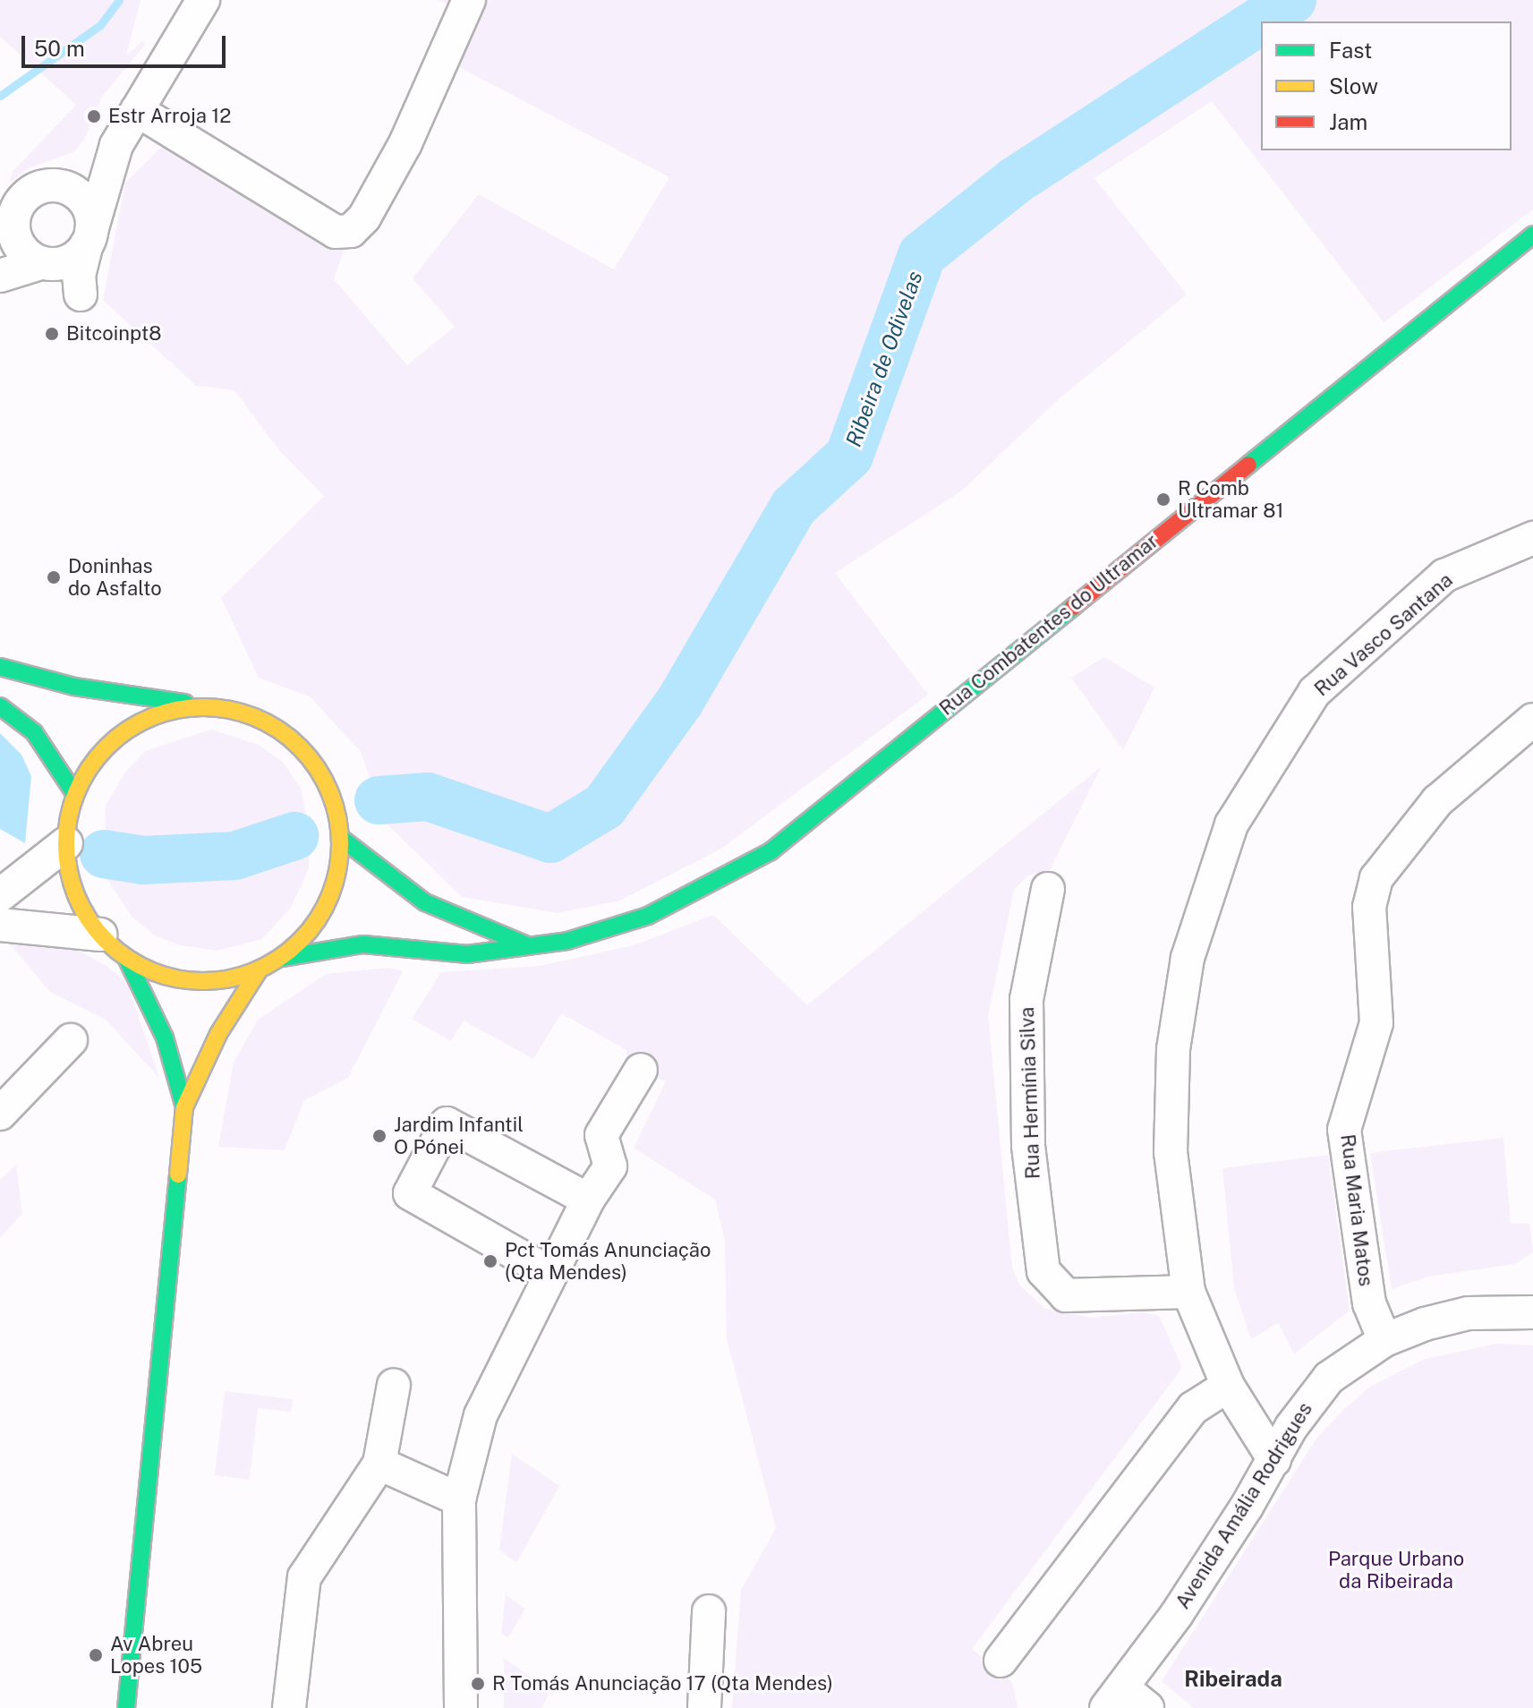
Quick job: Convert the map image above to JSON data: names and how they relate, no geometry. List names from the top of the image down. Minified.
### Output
{"streets":{"main road":["Rua Combatentes do Ultramar"],"street":["Rua Vasco Santana","Rua Hermínia Silva","Rua Maria Matos","Avenida Amália Rodrigues"]},"crossings":[["Rua Vasco Santana","Rua Hermínia Silva"],["Rua Vasco Santana","Avenida Amália Rodrigues"],["Rua Maria Matos","Avenida Amália Rodrigues"]],"districts":["Ribeirada"],"water":["Ribeira de Odivelas"],"parks":["Parque Urbano da Ribeirada"],"places":["Estr Arroja 12","Bitcoinpt8","R Comb Ultramar 81","Doninhas do Asfalto","Jardim Infantil O Pónei","Pct Tomás Anunciação (Qta Mendes)","Av Abreu Lopes 105","R Tomás Anunciação 17 (Qta Mendes)"],"legend":["Fast","Slow","Jam"],"scale_bar":"50 m"}
